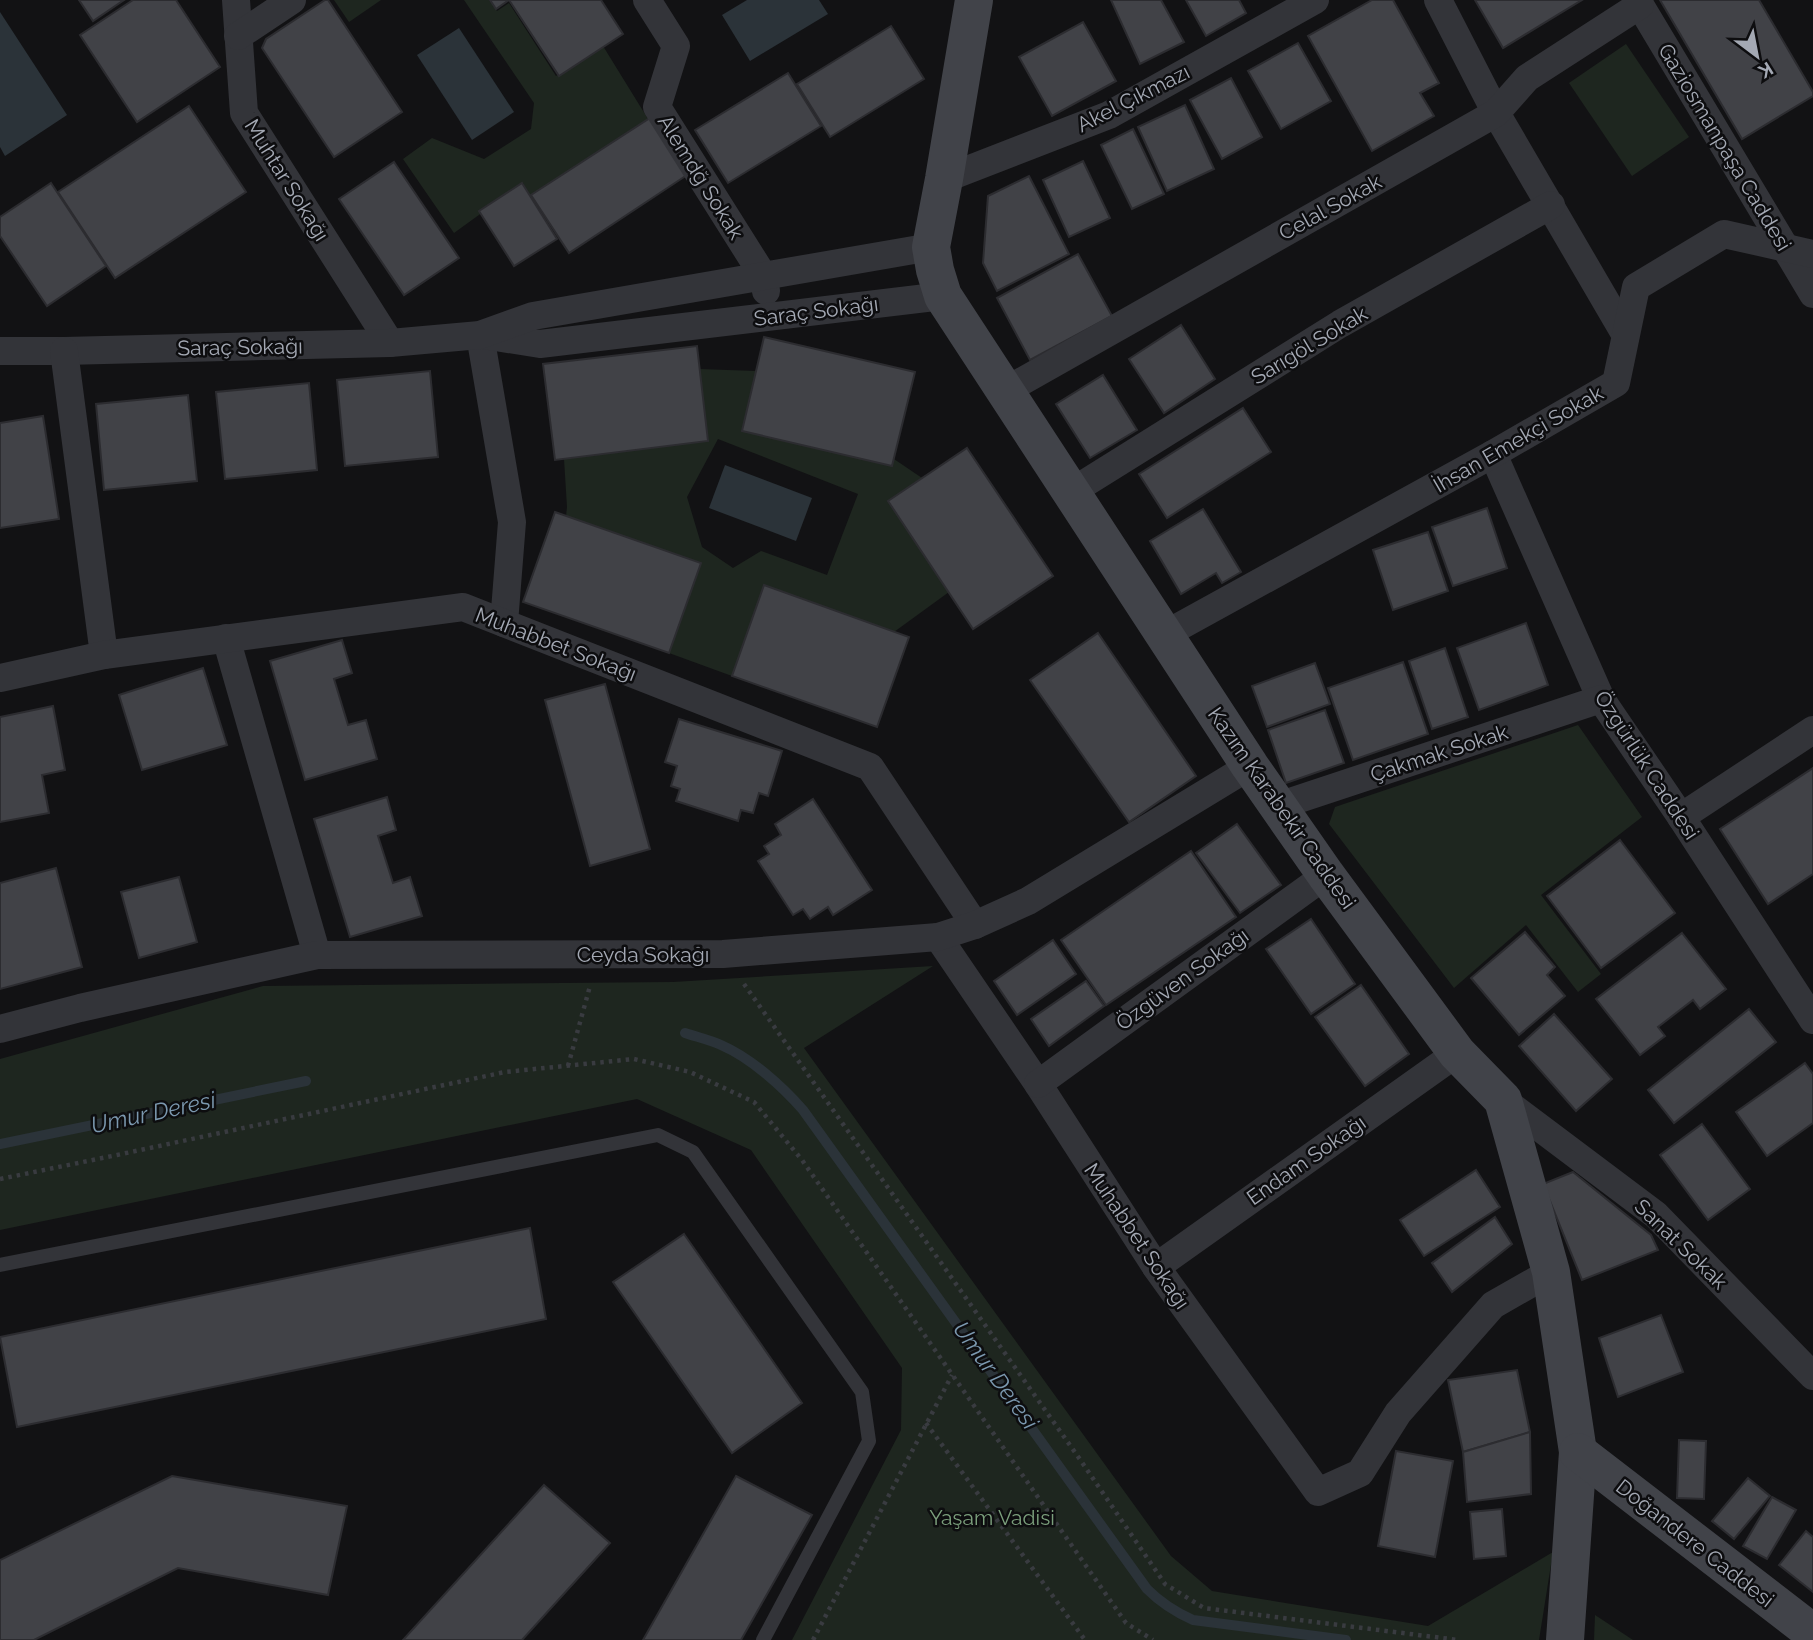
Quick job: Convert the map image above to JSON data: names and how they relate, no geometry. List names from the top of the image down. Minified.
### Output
{"streets":{"street":["Akel Çıkmazı","Gaziosmanpaşa Caddesi","Alemdğ Sokak","Muhtar Sokağı","Celal Sokak","Saraç Sokağı","Sarıgöl Sokak","İhsan Emekçi Sokak","Muhabbet Sokağı","Çakmak Sokak","Özgürlük Caddesi","Kazım Karabekir Caddesi","Ceyda Sokağı","Özgüven Sokağı","Endam Sokağı","Sanat Sokak","Doğandere Caddesi"]},"crossings":[["Akel Çıkmazı","Kazım Karabekir Caddesi"],["Gaziosmanpaşa Caddesi","Celal Sokak"],["Gaziosmanpaşa Caddesi","İhsan Emekçi Sokak"],["Alemdğ Sokak","Saraç Sokağı"],["Muhtar Sokağı","Saraç Sokağı"],["Celal Sokak","Kazım Karabekir Caddesi"],["Saraç Sokağı","Kazım Karabekir Caddesi"],["Sarıgöl Sokak","Kazım Karabekir Caddesi"],["İhsan Emekçi Sokak","Özgürlük Caddesi"],["İhsan Emekçi Sokak","Kazım Karabekir Caddesi"],["Muhabbet Sokağı","Kazım Karabekir Caddesi"],["Muhabbet Sokağı","Ceyda Sokağı"],["Muhabbet Sokağı","Özgüven Sokağı"],["Muhabbet Sokağı","Endam Sokağı"],["Çakmak Sokak","Özgürlük Caddesi"],["Çakmak Sokak","Kazım Karabekir Caddesi"],["Kazım Karabekir Caddesi","Ceyda Sokağı"],["Kazım Karabekir Caddesi","Özgüven Sokağı"],["Kazım Karabekir Caddesi","Endam Sokağı"],["Kazım Karabekir Caddesi","Sanat Sokak"],["Kazım Karabekir Caddesi","Doğandere Caddesi"]],"water":["Umur Deresi"],"parks":["Yaşam Vadisi"],"north":"bottom right"}
